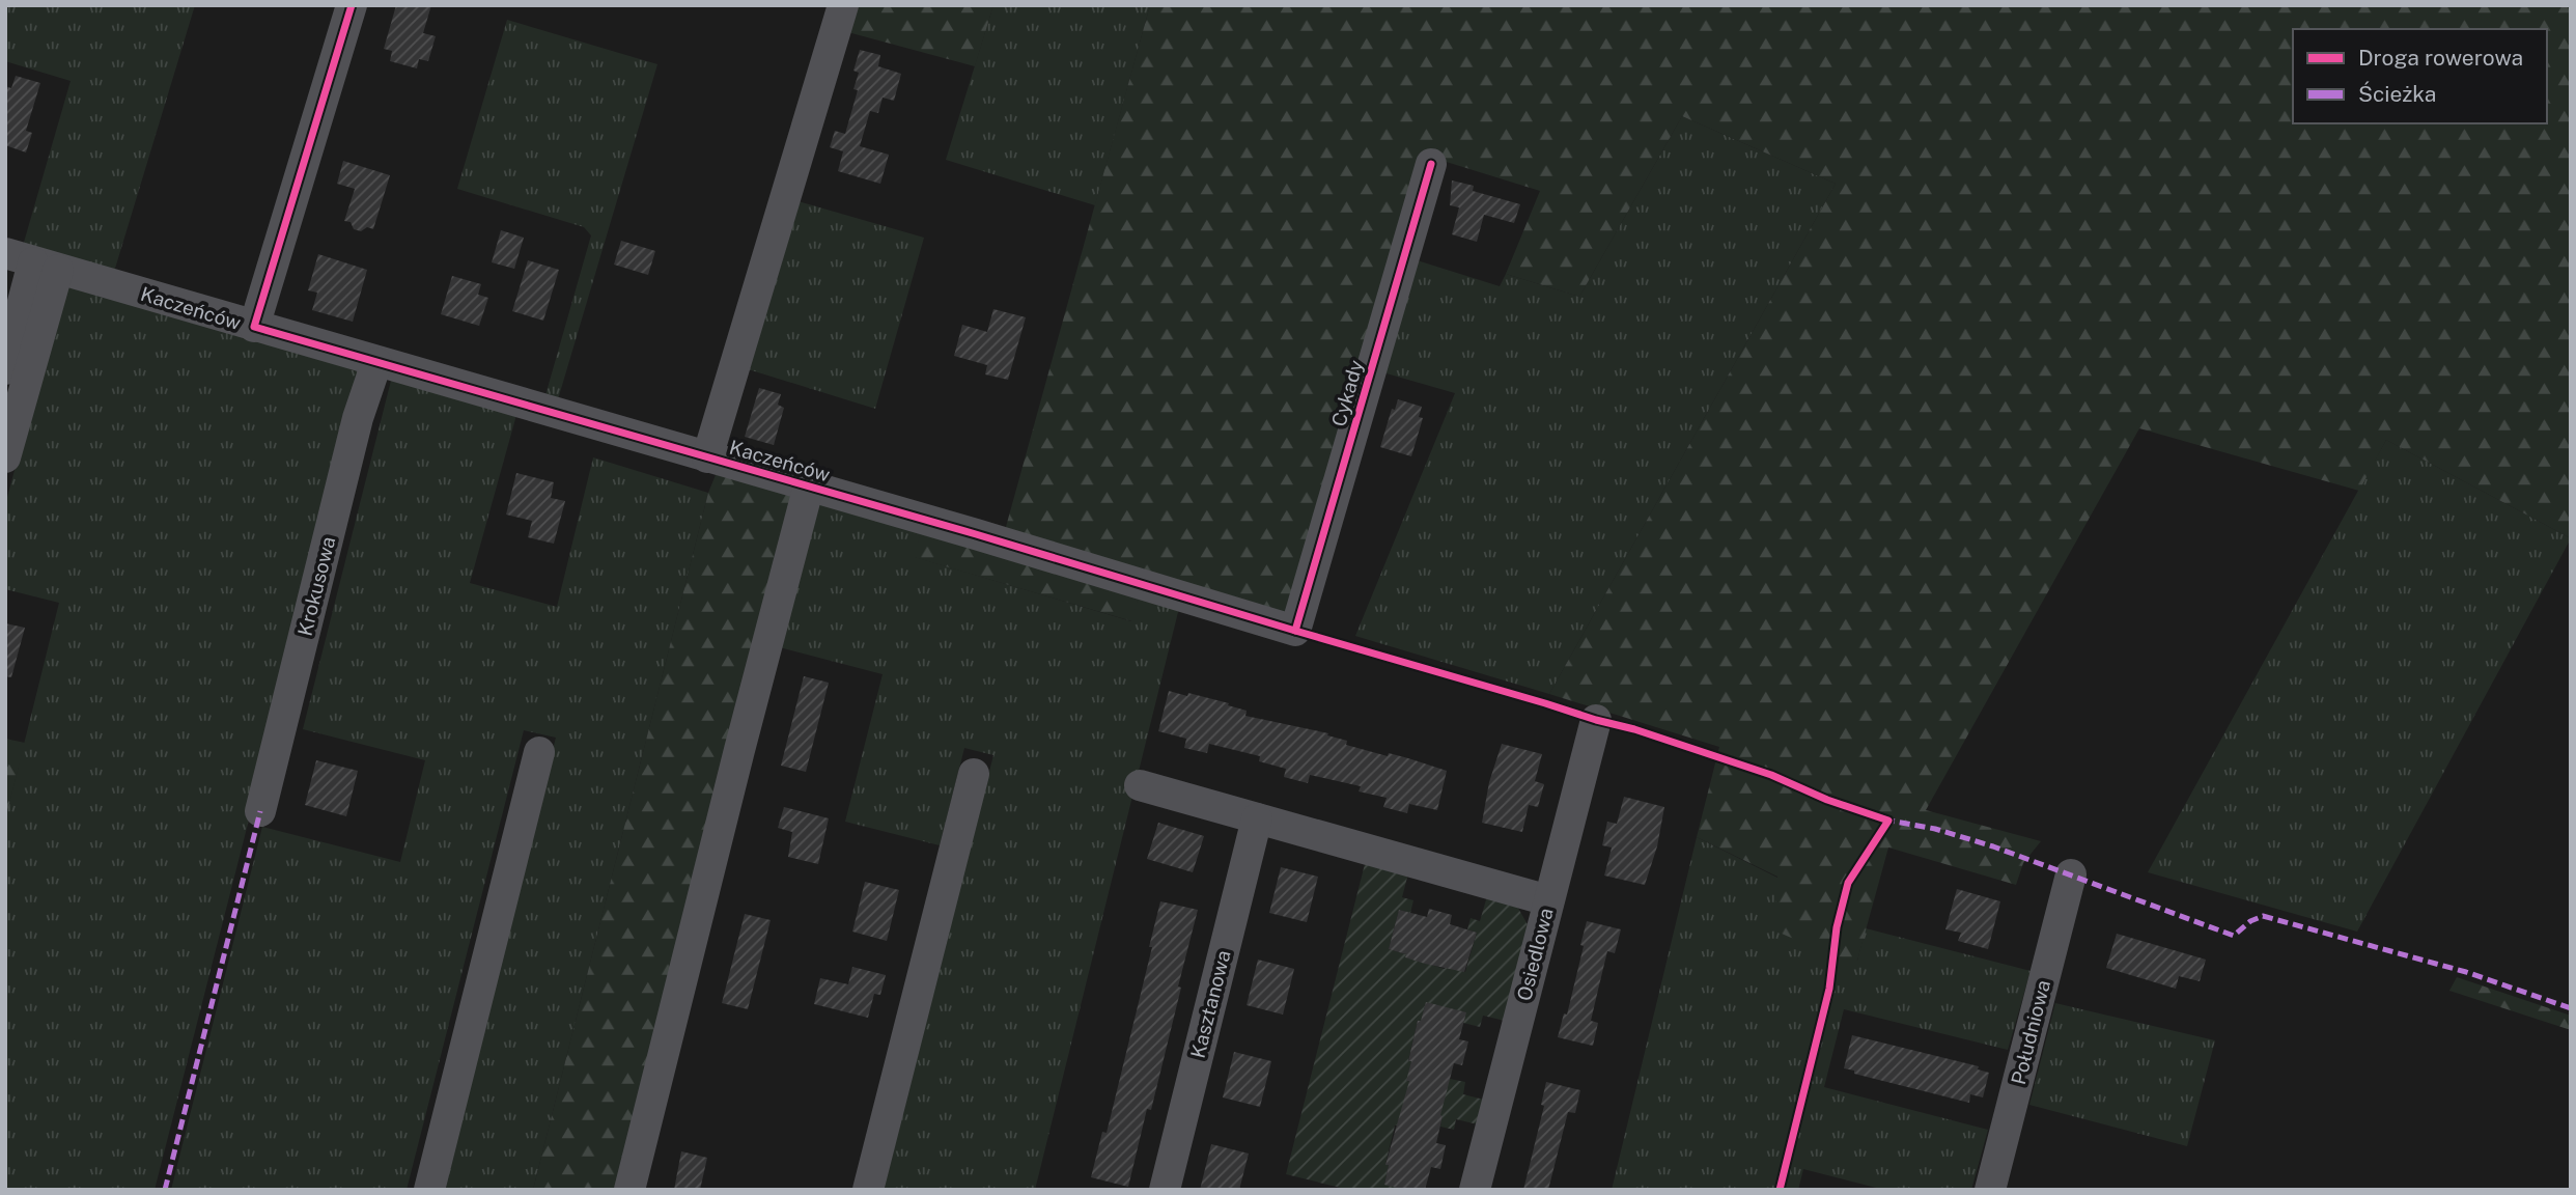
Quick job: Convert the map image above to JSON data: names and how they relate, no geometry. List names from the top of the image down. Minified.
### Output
{"streets":{"street":["Kaczeńców","Cykady","Krokusowa","Osiedlowa","Kasztanowa","Południowa"]},"crossings":[["Kaczeńców","Cykady"],["Kaczeńców","Krokusowa"]],"legend":["Droga rowerowa","Ścieżka"]}
